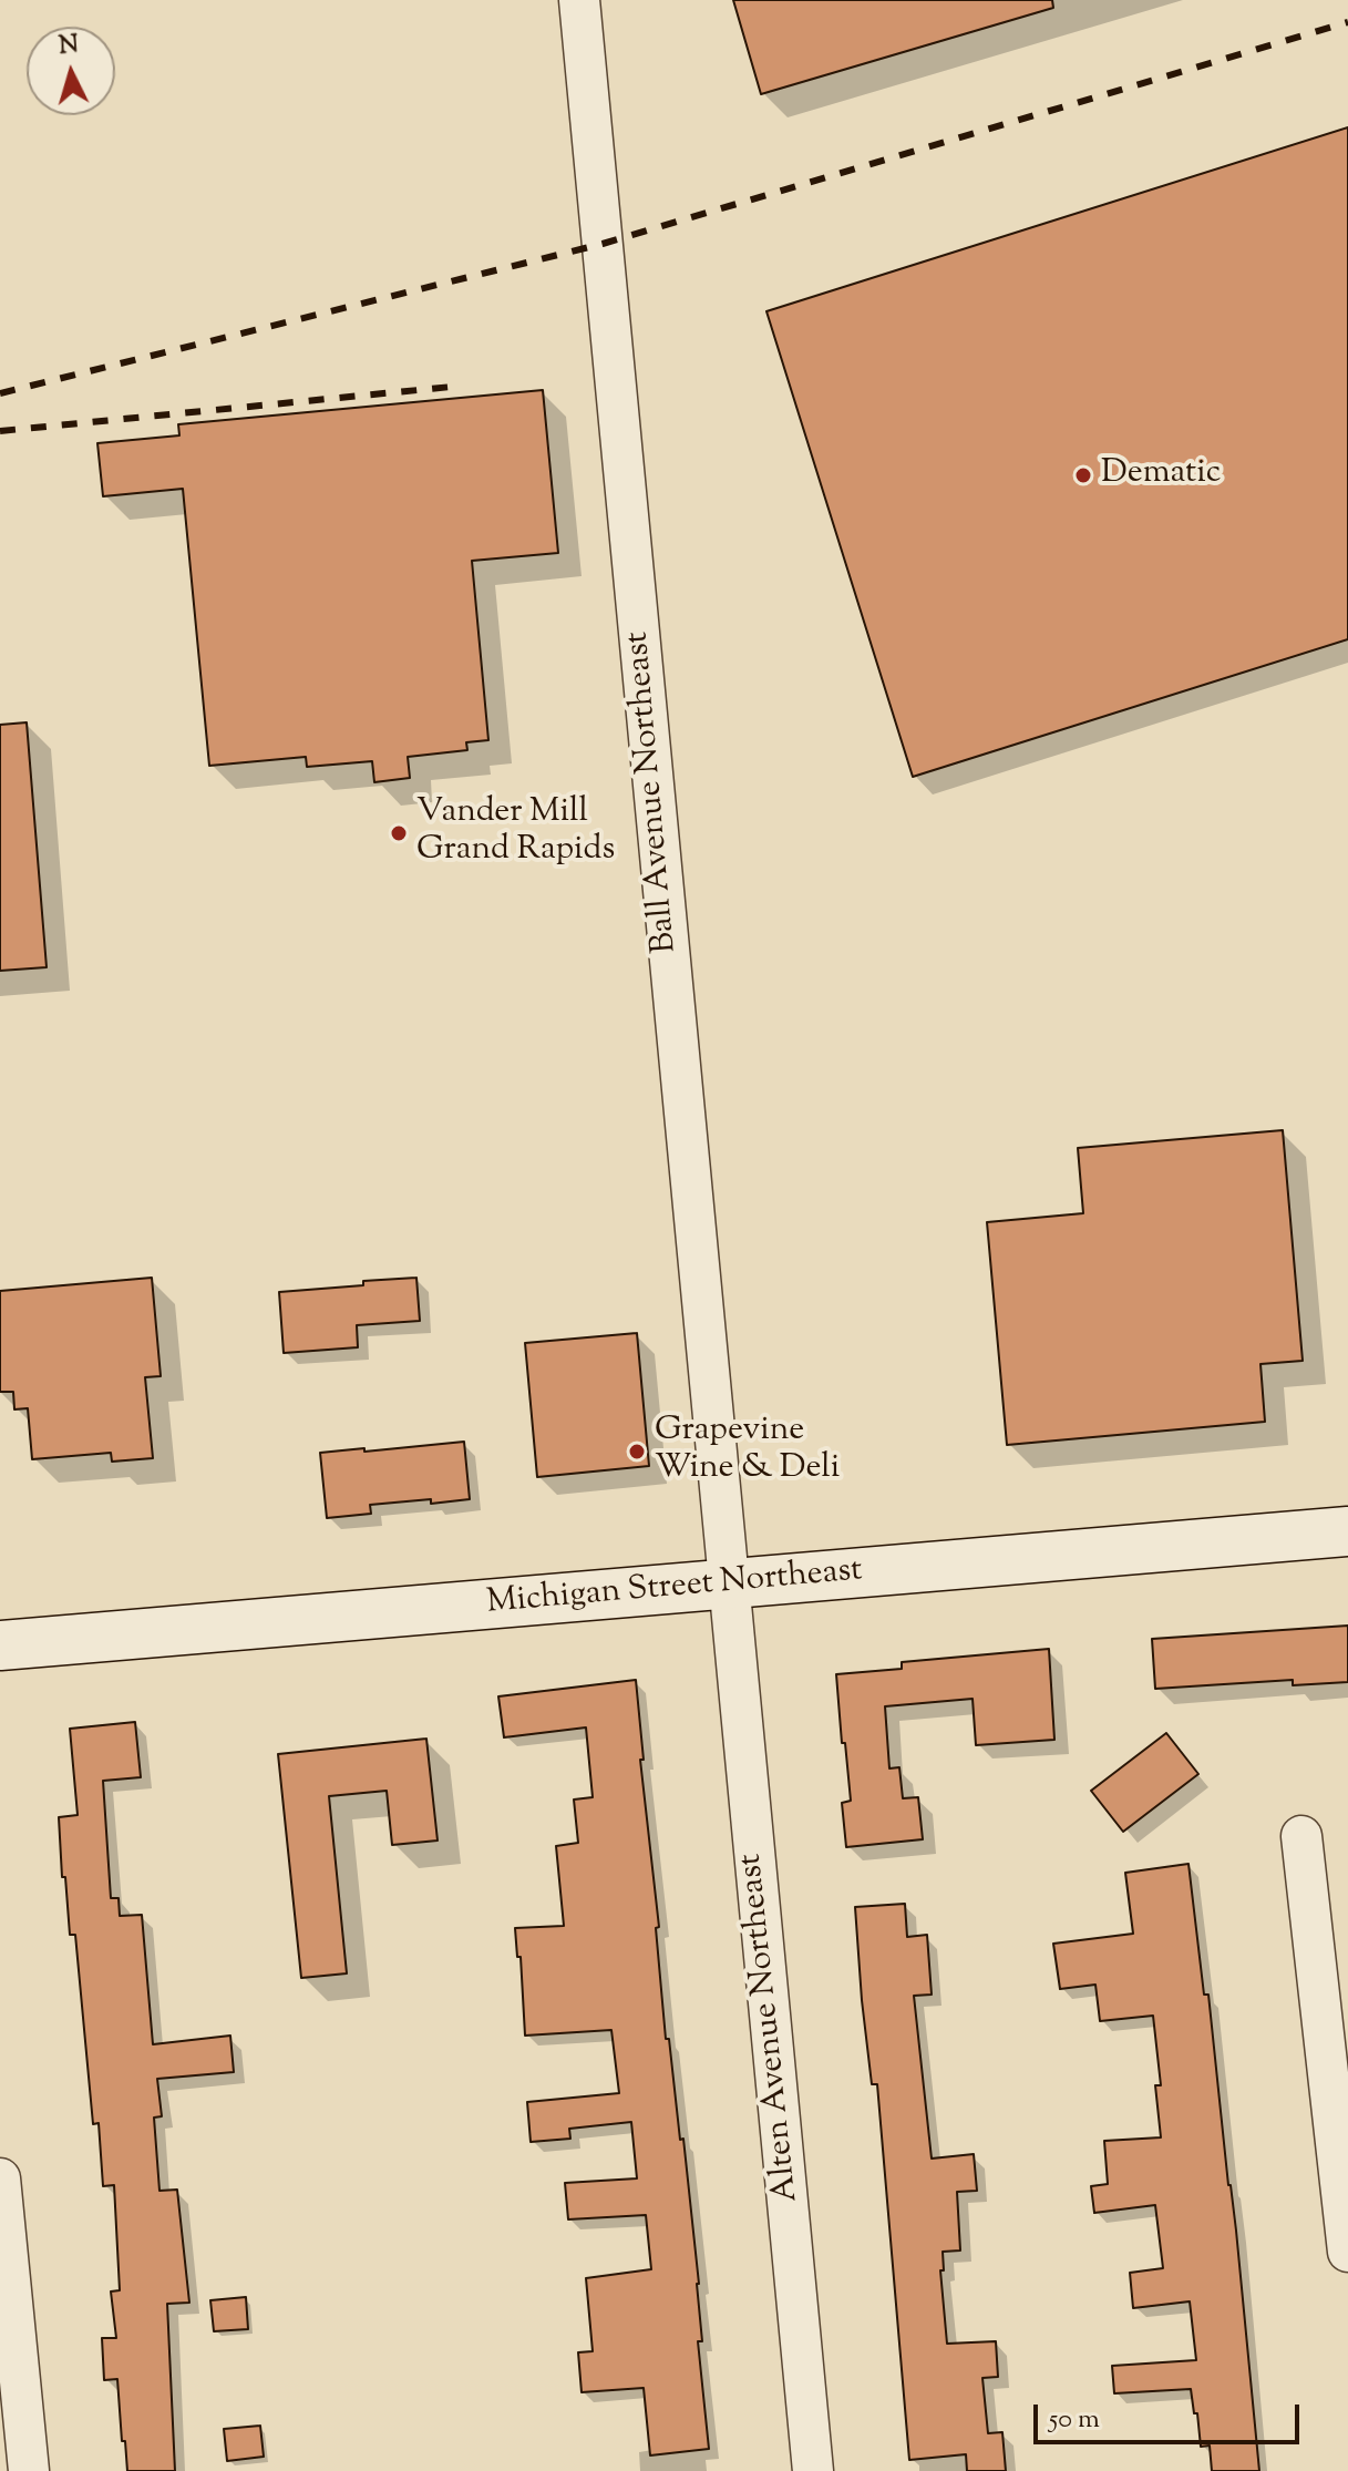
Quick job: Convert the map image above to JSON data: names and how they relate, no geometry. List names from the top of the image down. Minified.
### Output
{"streets":{"main road":["Michigan Street Northeast"],"street":["Ball Avenue Northeast","Alten Avenue Northeast"]},"crossings":[["Ball Avenue Northeast","Michigan Street Northeast"],["Ball Avenue Northeast","Alten Avenue Northeast"],["Michigan Street Northeast","Alten Avenue Northeast"]],"places":["Dematic","Vander Mill Grand Rapids","Grapevine Wine & Deli"],"scale_bar":"50 m","north":"top"}
